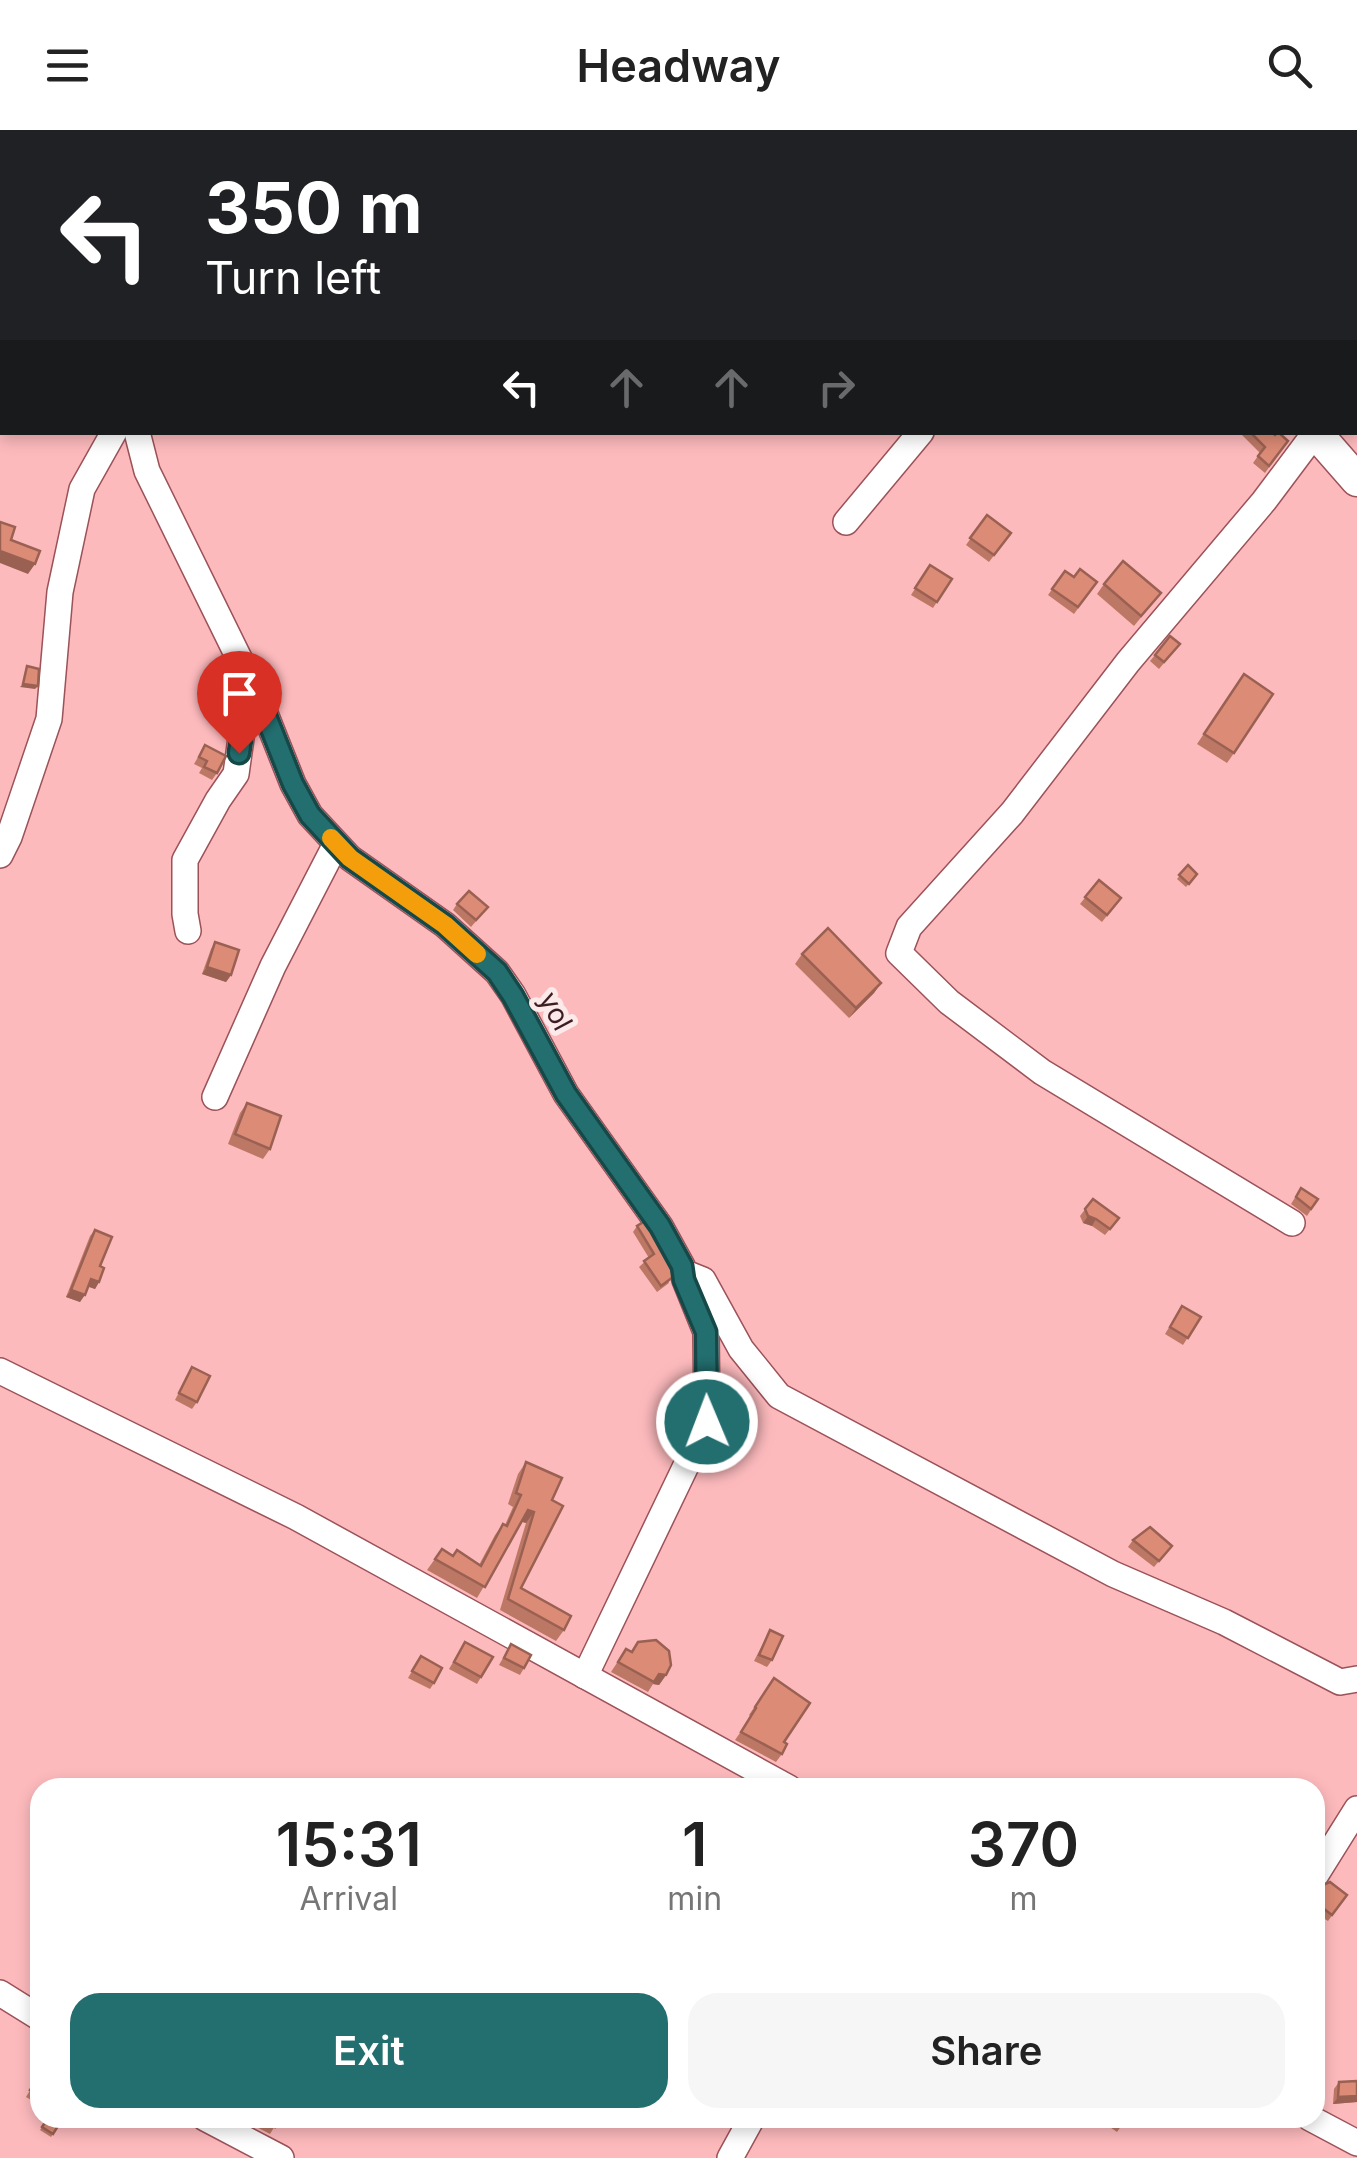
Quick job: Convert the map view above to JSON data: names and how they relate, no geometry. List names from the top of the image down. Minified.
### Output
{"streets":{"street":["yol"]},"page":{"header":"Headway","turn":["350 m","Turn left"],"eta":["15:31","Arrival","1","min","370","m"],"buttons":["Exit","Share"]}}
